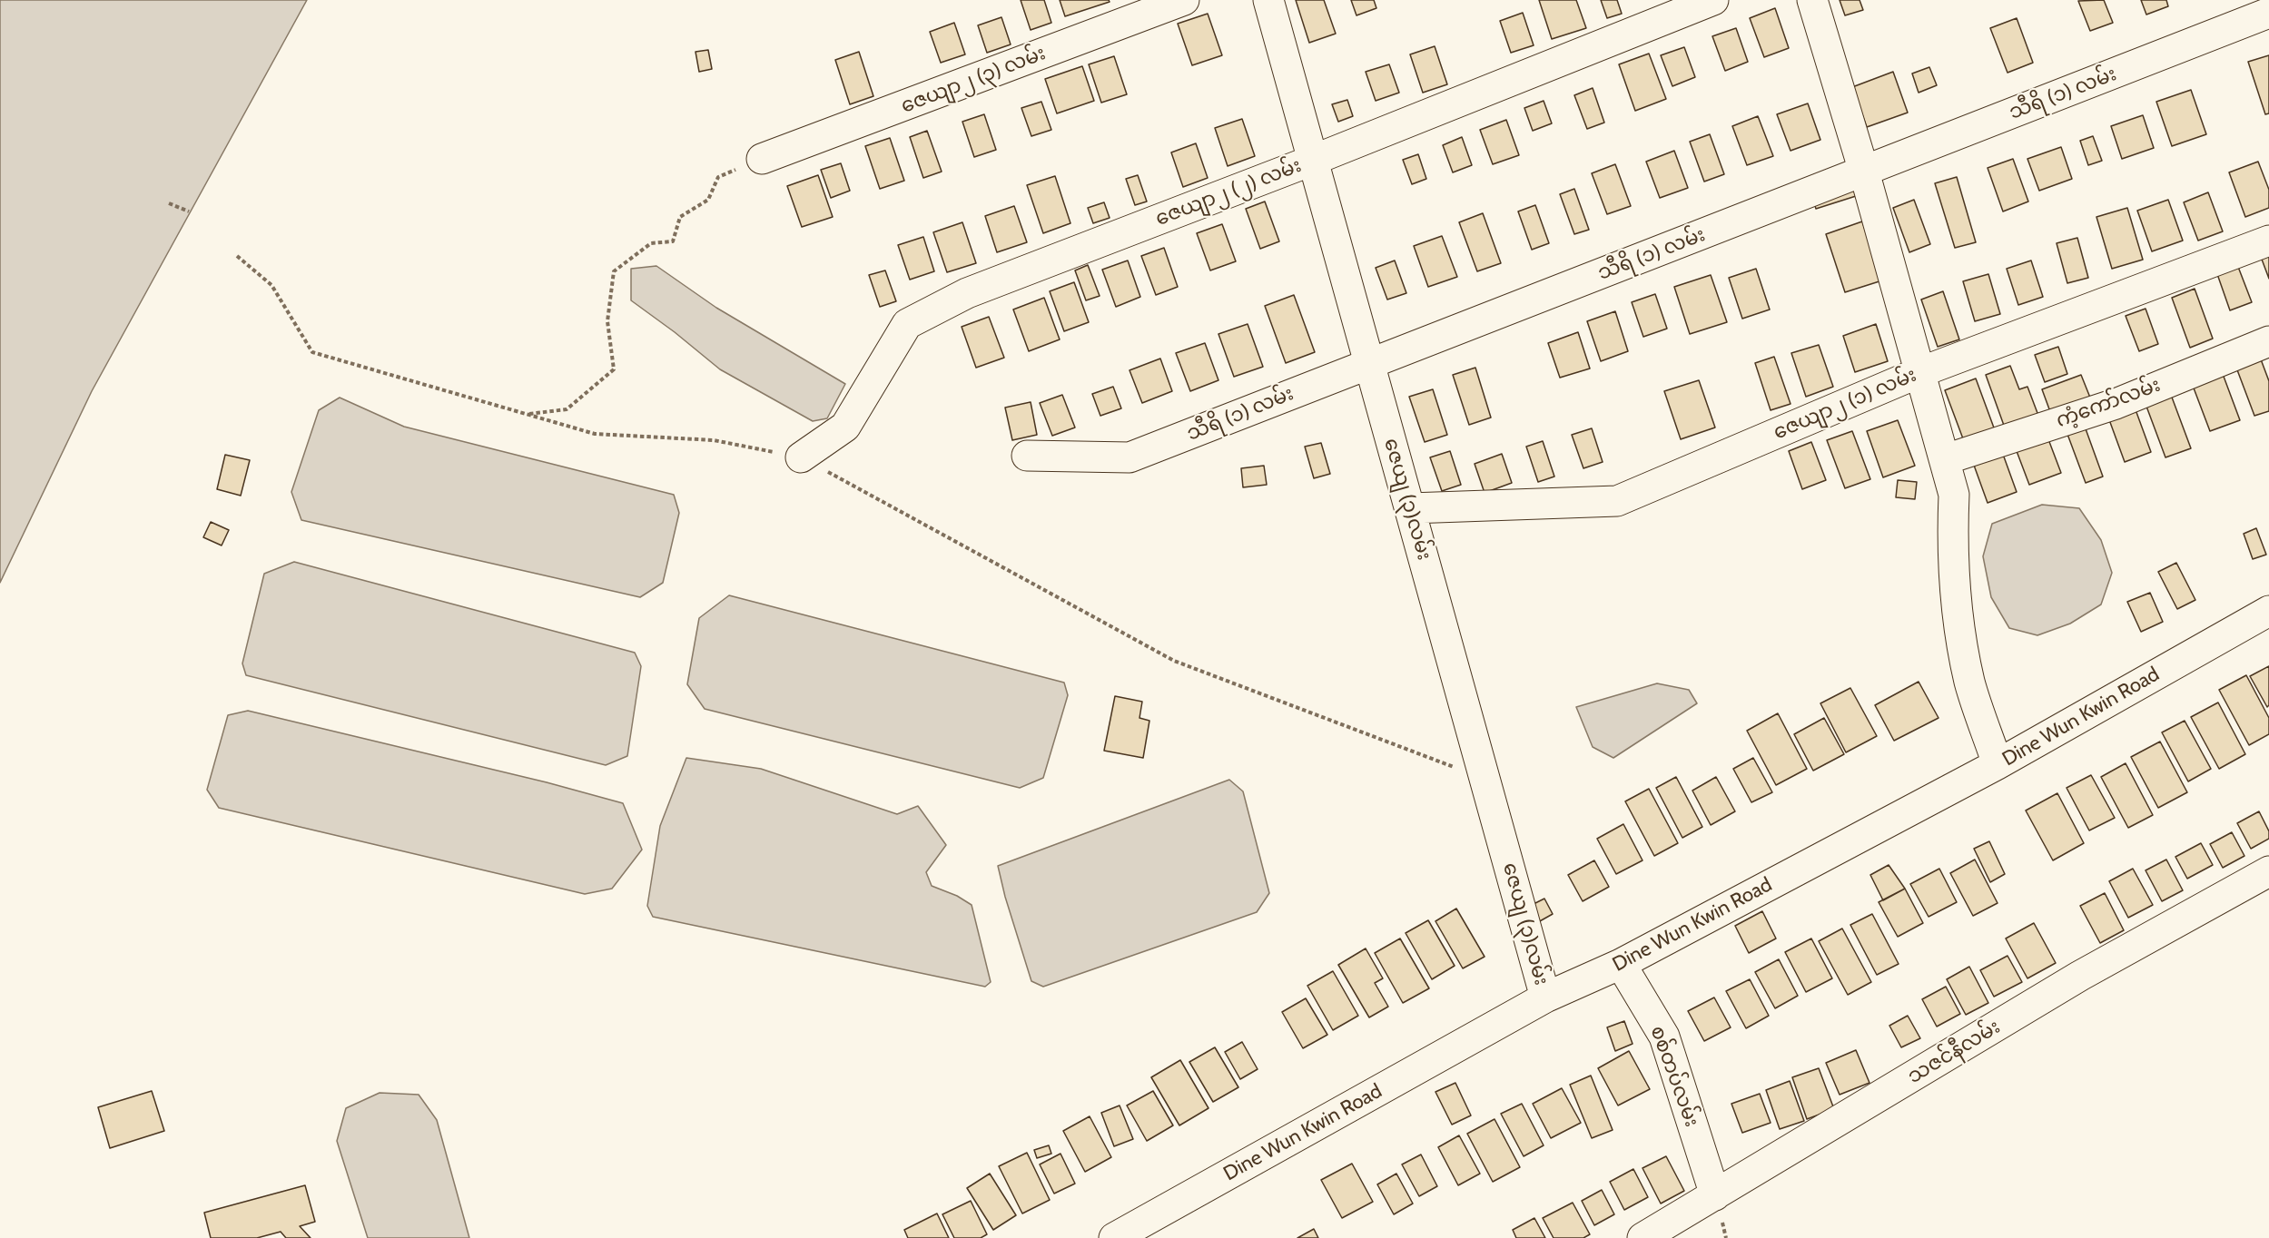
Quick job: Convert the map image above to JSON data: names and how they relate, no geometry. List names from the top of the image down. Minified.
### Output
{"streets":{"street":["ဇေယျာ၂ (၃) လမ်း","သီရိ (၁) လမ်း","ဇေယျာ၂ (၂) လမ်း","ကံ့ကော်လမ်း","ဇေယျာ၂ (၁) လမ်း","ဇေယျ (၃)လမ်း","Dine Wun Kwin Road","သဇင်နီလမ်း","စစ်တပ်လမ်း"]},"crossings":[["သီရိ (၁) လမ်း","ဇေယျ (၃)လမ်း"],["ဇေယျာ၂ (၂) လမ်း","ဇေယျ (၃)လမ်း"],["ဇေယျာ၂ (၁) လမ်း","ဇေယျ (၃)လမ်း"],["ဇေယျ (၃)လမ်း","Dine Wun Kwin Road"],["Dine Wun Kwin Road","စစ်တပ်လမ်း"],["သဇင်နီလမ်း","စစ်တပ်လမ်း"]]}
